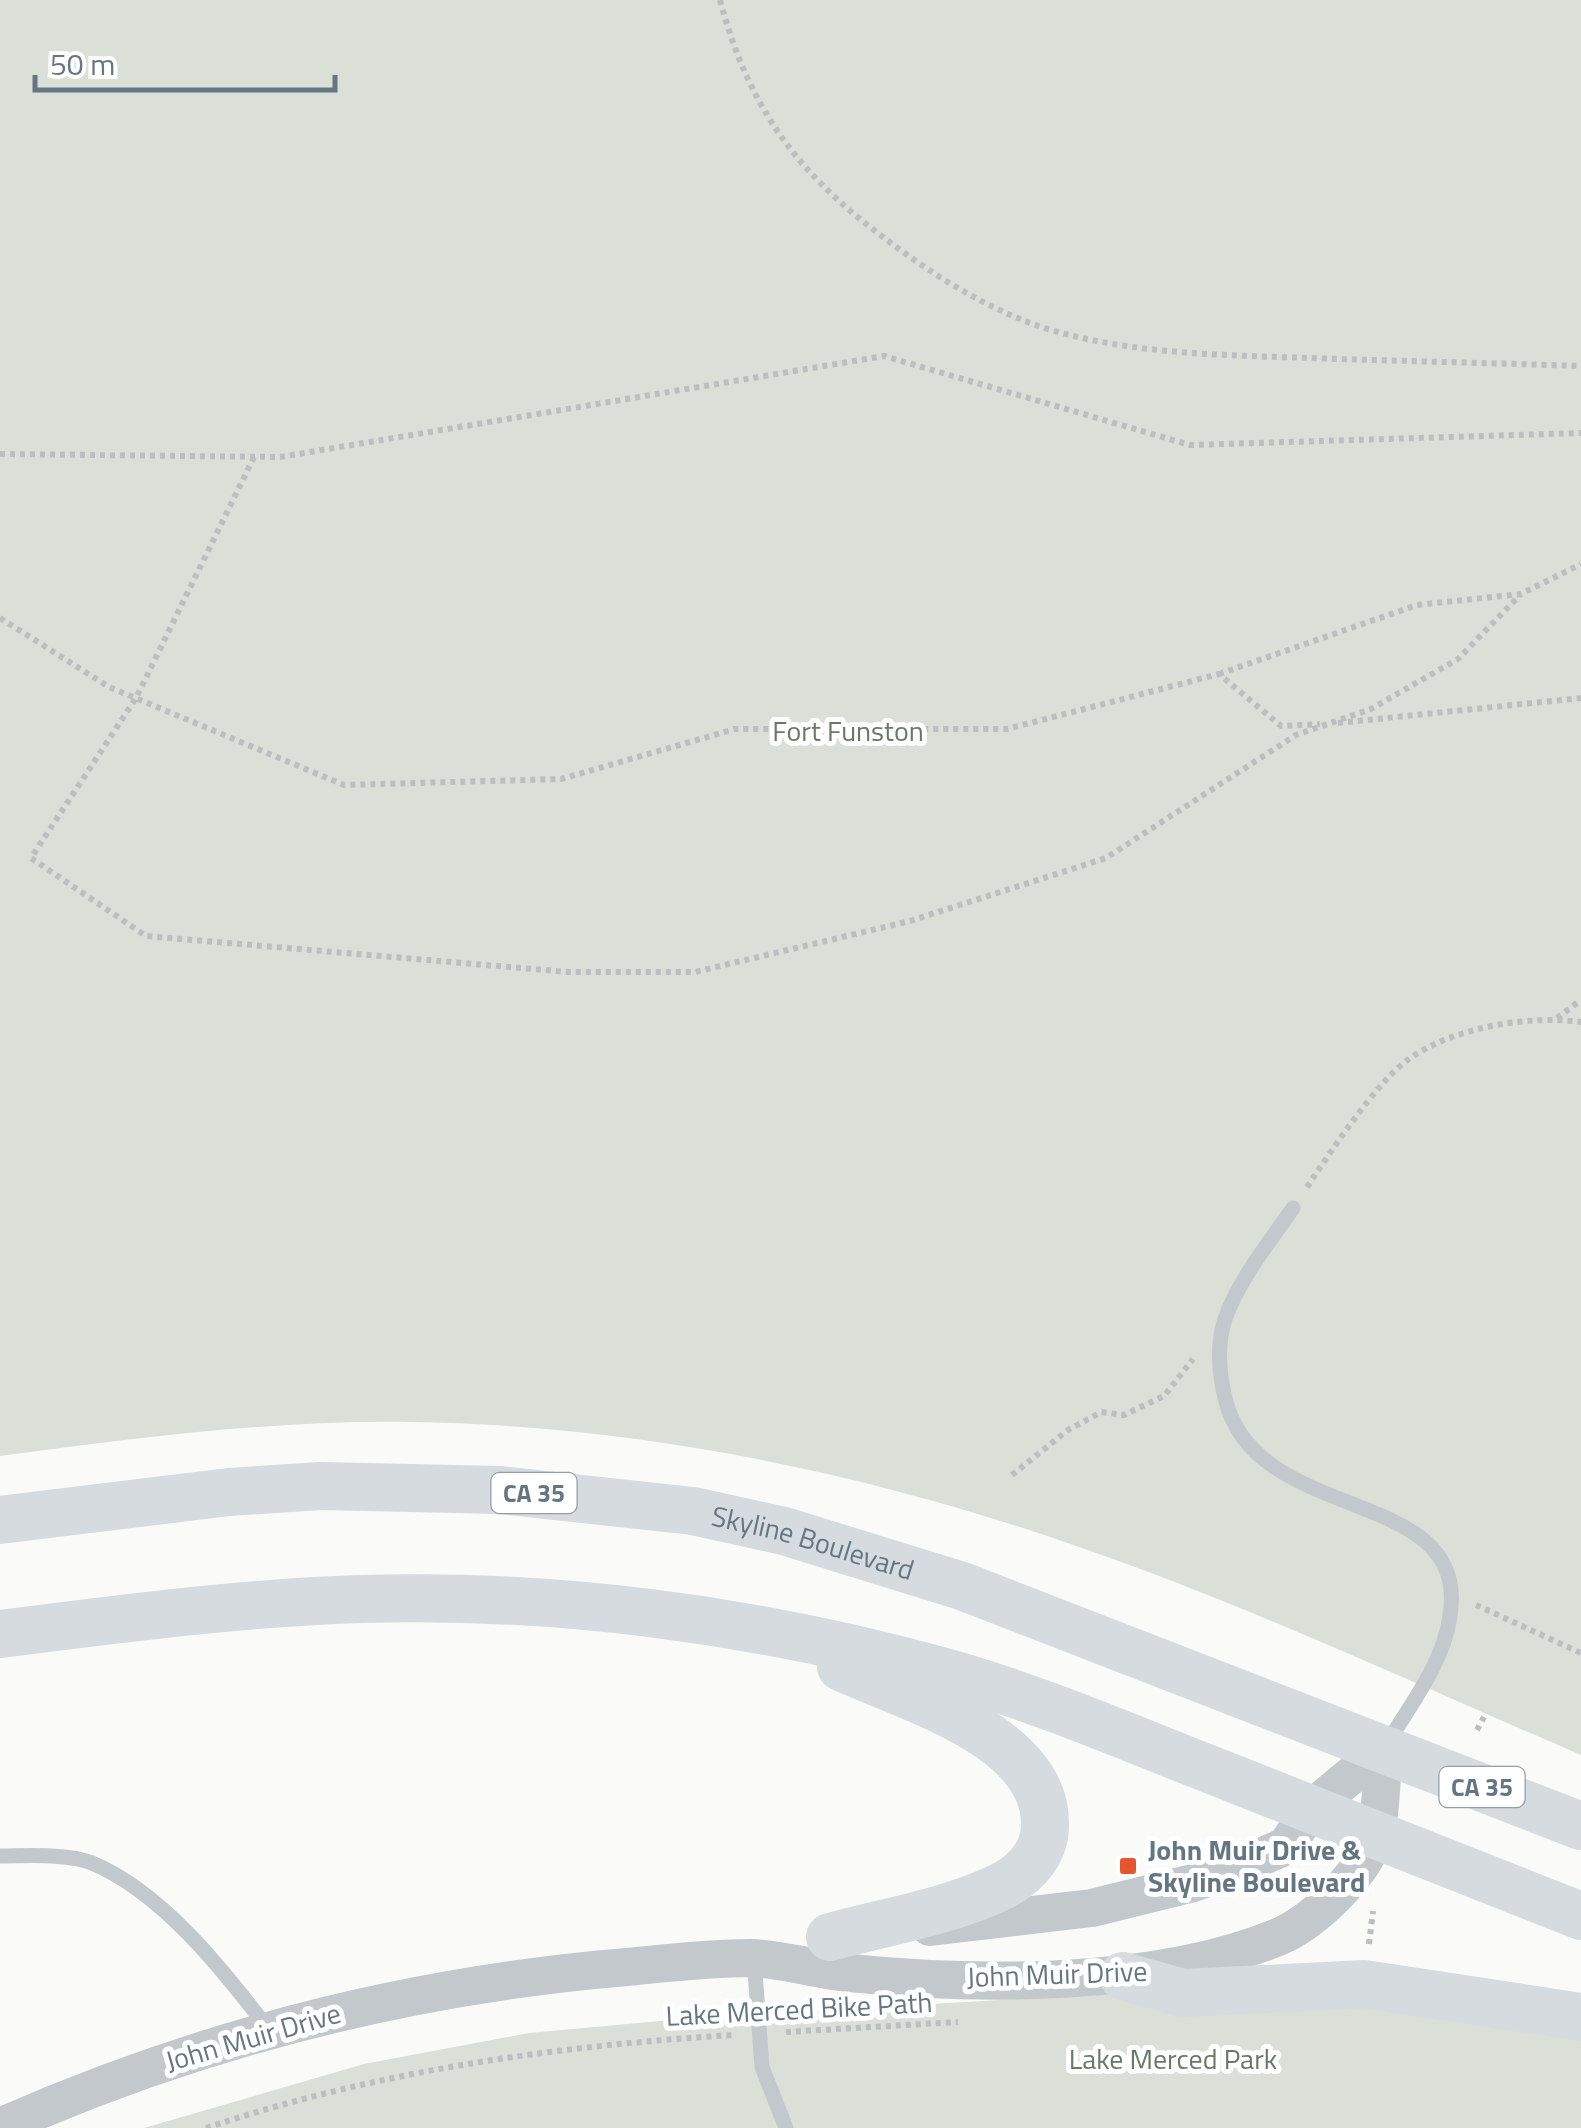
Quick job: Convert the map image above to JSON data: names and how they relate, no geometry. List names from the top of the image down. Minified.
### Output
{"streets":{"main road":["CA 35","Skyline Boulevard"],"street":["John Muir Drive"],"path":["Lake Merced Bike Path"]},"crossings":[["Skyline Boulevard","John Muir Drive"]],"parks":["Fort Funston","Lake Merced Park"],"places":{"transit":["John Muir Drive & Skyline Boulevard"]},"scale_bar":"50 m"}
